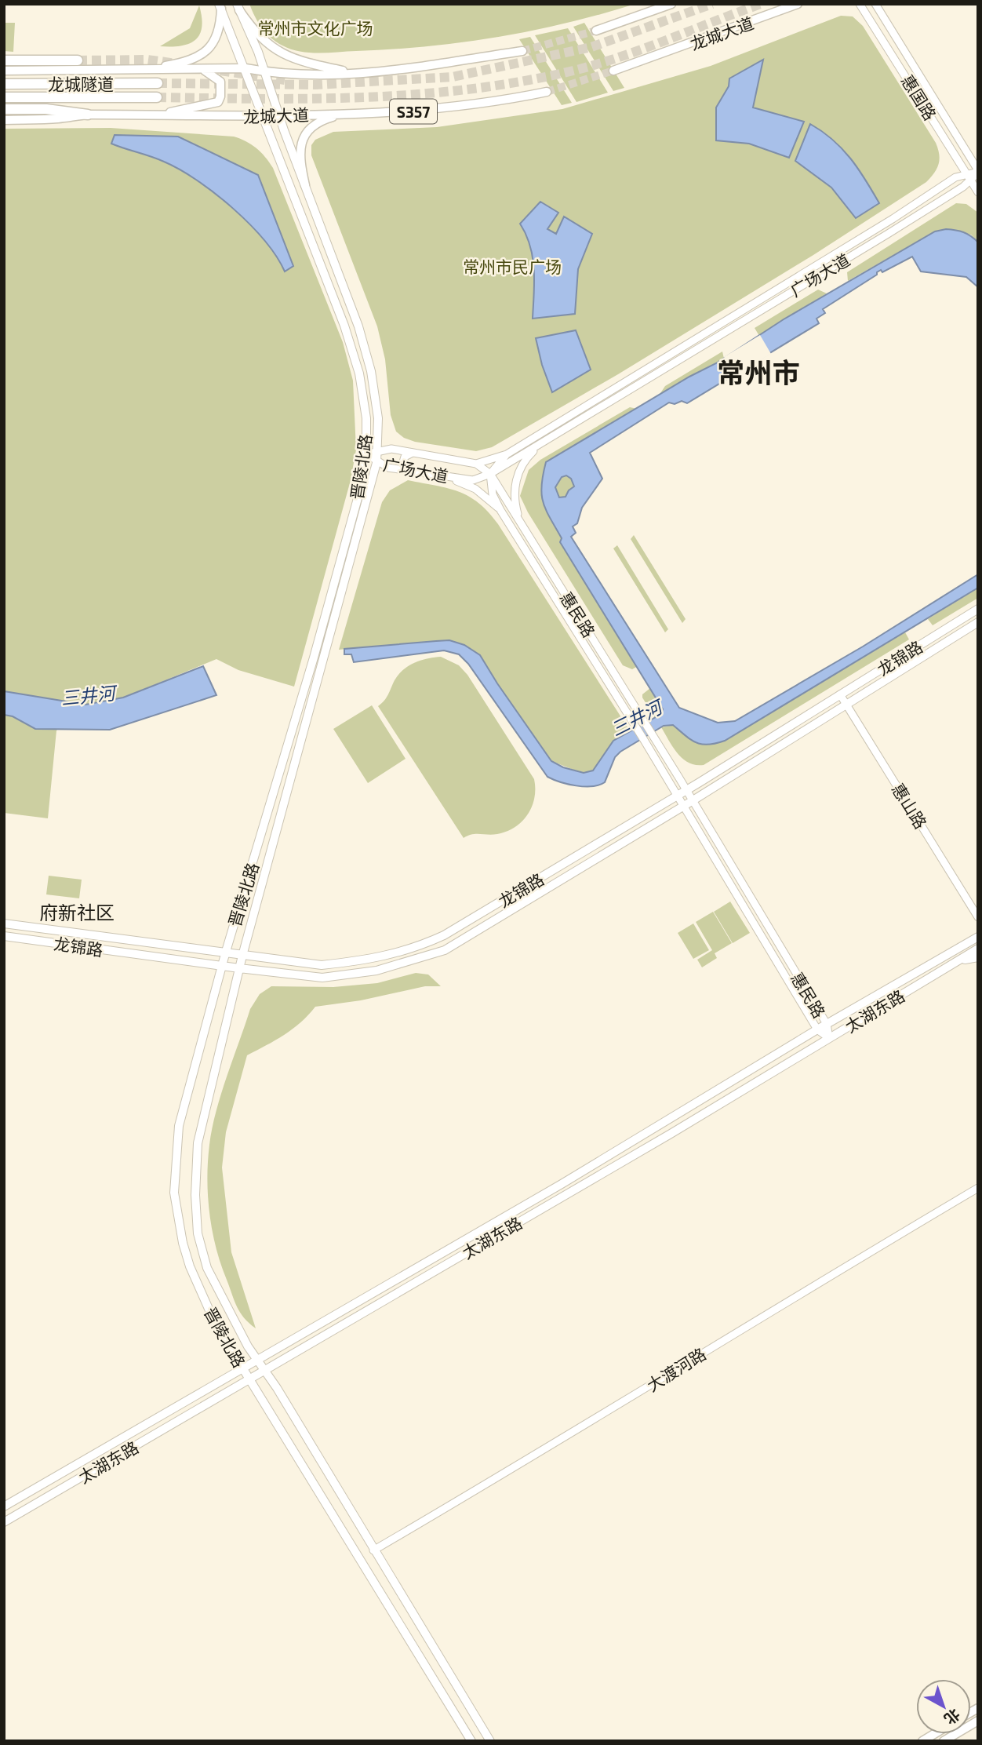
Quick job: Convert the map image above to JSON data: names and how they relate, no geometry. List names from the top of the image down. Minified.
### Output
{"streets":{"highway":["龙城隧道"],"main road":["龙城大道","S357","晋陵北路","龙锦路","太湖东路"],"street":["惠国路","广场大道","惠民路","惠山路","大渡河路"]},"crossings":[["龙城大道","晋陵北路"],["惠国路","广场大道"],["广场大道","晋陵北路"],["广场大道","惠民路"],["晋陵北路","龙锦路"],["晋陵北路","太湖东路"],["晋陵北路","大渡河路"],["惠民路","龙锦路"],["惠民路","太湖东路"],["龙锦路","惠山路"]],"districts":["常州市","府新社区"],"water":["三井河"],"parks":["常州市文化广场","常州市民广场"],"north":"bottom right"}
